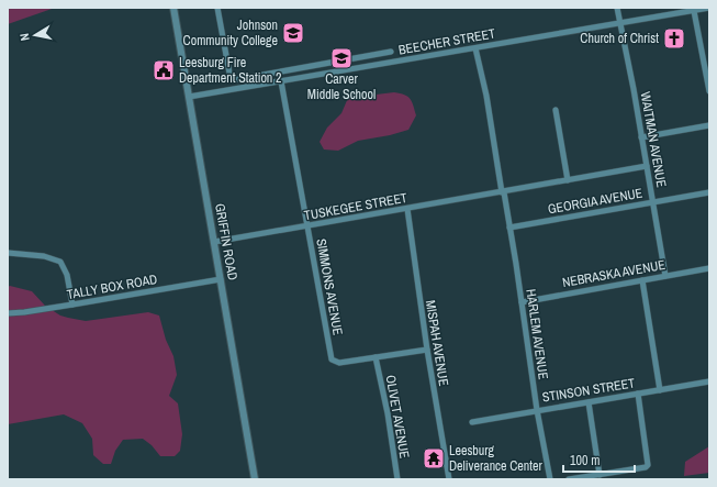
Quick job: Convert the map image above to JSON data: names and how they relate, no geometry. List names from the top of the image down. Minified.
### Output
{"streets":{"street":["BEECHER STREET","WAITMAN AVENUE","GEORGIA AVENUE","TUSKEGEE STREET","GRIFFIN ROAD","NEBRASKA AVENUE","TALLY BOX ROAD","SIMMONS AVENUE","HARLEM AVENUE","MISPAH AVENUE","STINSON STREET","OLIVET AVENUE"]},"crossings":[["BEECHER STREET","WAITMAN AVENUE"],["BEECHER STREET","GRIFFIN ROAD"],["BEECHER STREET","SIMMONS AVENUE"],["BEECHER STREET","HARLEM AVENUE"],["WAITMAN AVENUE","GEORGIA AVENUE"],["WAITMAN AVENUE","TUSKEGEE STREET"],["WAITMAN AVENUE","NEBRASKA AVENUE"],["GEORGIA AVENUE","HARLEM AVENUE"],["TUSKEGEE STREET","GRIFFIN ROAD"],["TUSKEGEE STREET","SIMMONS AVENUE"],["TUSKEGEE STREET","HARLEM AVENUE"],["TUSKEGEE STREET","MISPAH AVENUE"],["GRIFFIN ROAD","TALLY BOX ROAD"],["NEBRASKA AVENUE","HARLEM AVENUE"],["SIMMONS AVENUE","OLIVET AVENUE"],["HARLEM AVENUE","STINSON STREET"]],"places":{"school or university":["Johnson Community College","Carver Middle School"],"church":["Church of Christ"],"public building":["Leesburg Fire Department Station 2"],"temple":["Leesburg Deliverance Center"]},"scale_bar":"100 m","north":"left"}
